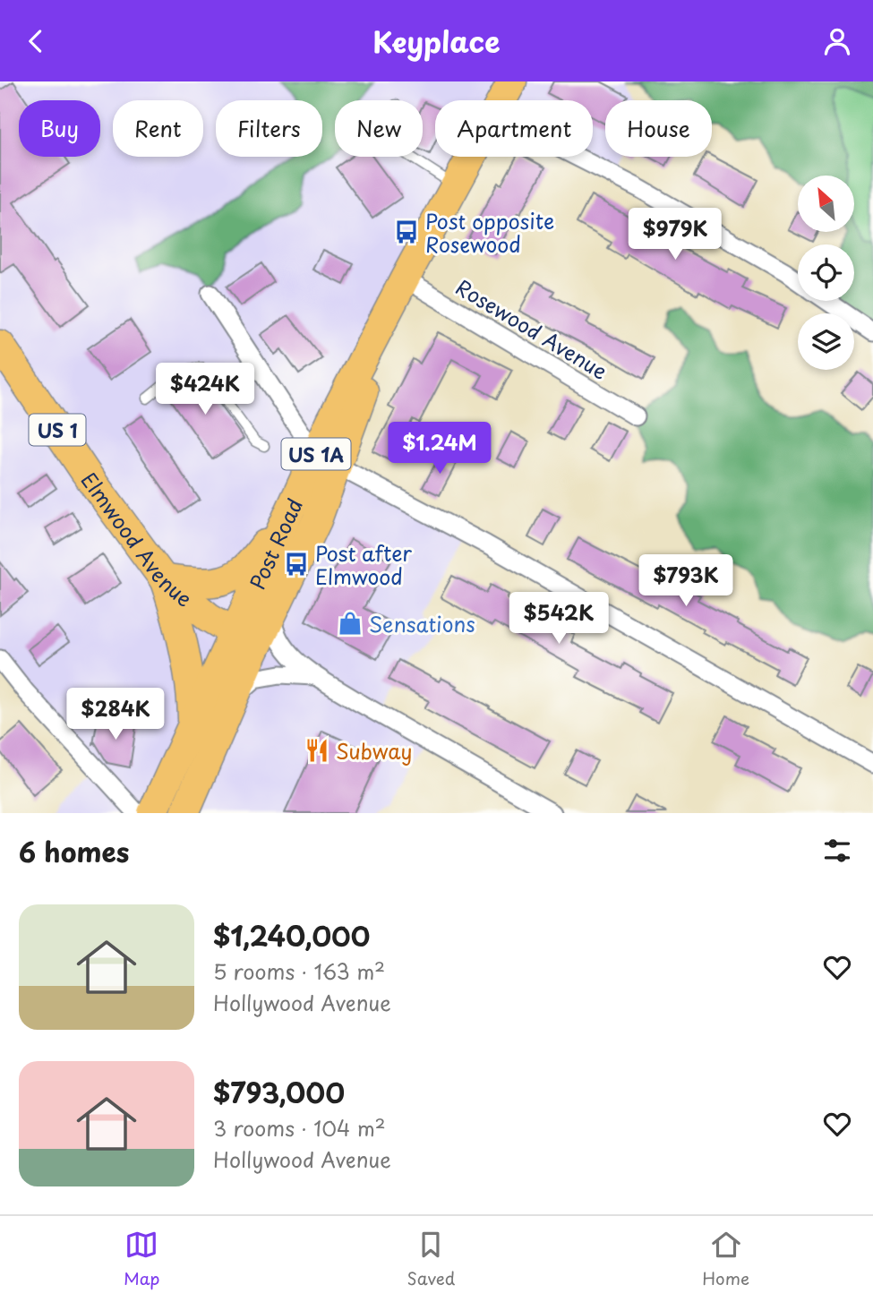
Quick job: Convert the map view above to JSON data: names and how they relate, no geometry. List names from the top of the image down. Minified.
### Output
{"streets":{"main road":["US 1","US 1A","Elmwood Avenue","Post Road"],"street":["Rosewood Avenue"]},"crossings":[["Rosewood Avenue","Post Road"],["Elmwood Avenue","Post Road"]],"places":{"bus stop":["Post opposite Rosewood","Post after Elmwood"],"shop":["Sensations"],"restaurant":["Subway"]},"north":"top left","page":{"header":"Keyplace","chip":["Buy","Rent","Filters","New","Apartment","House"],"price":["$979K","$424K","$1.24M","$793K","$542K","$284K"],"heading":"6 homes","list":[{"name":"$1,240,000","note":"5 rooms · 163 m² · Hollywood Avenue"},{"name":"$793,000","note":"3 rooms · 104 m² · Hollywood Avenue"}],"tabs":["Map","Saved","Home"]}}
